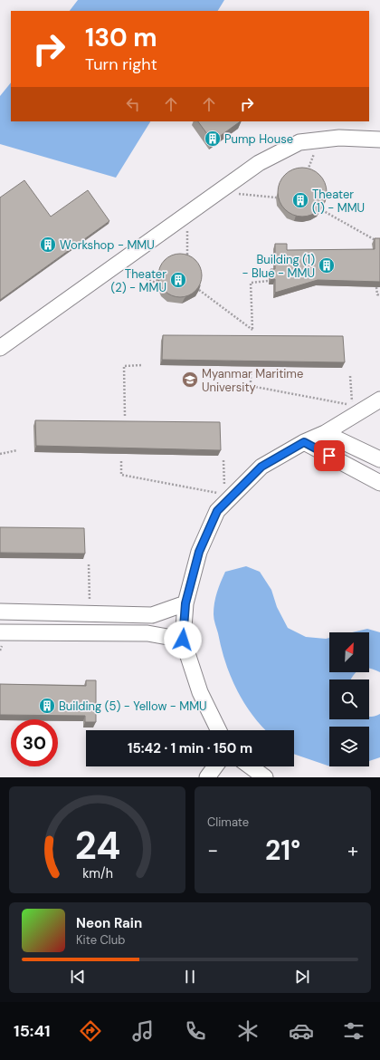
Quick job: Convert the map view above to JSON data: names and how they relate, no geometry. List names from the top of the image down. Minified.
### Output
{"places":{"building":["Pump House","Theater (1) - MMU","Workshop - MMU","Building (1) - Blue - MMU","Theater (2) - MMU","Building (5) - Yellow - MMU"],"school or university":["Myanmar Maritime University"]},"north":"top right","page":{"turn":["130 m","Turn right"],"limit":"30","trip":"15:42 · 1 min · 150 m","tile":"Climate","heat":["−","21°","+"],"song":["Neon Rain","Kite Club"],"tabs":"15:41","gauge":["24","km/h"]}}
